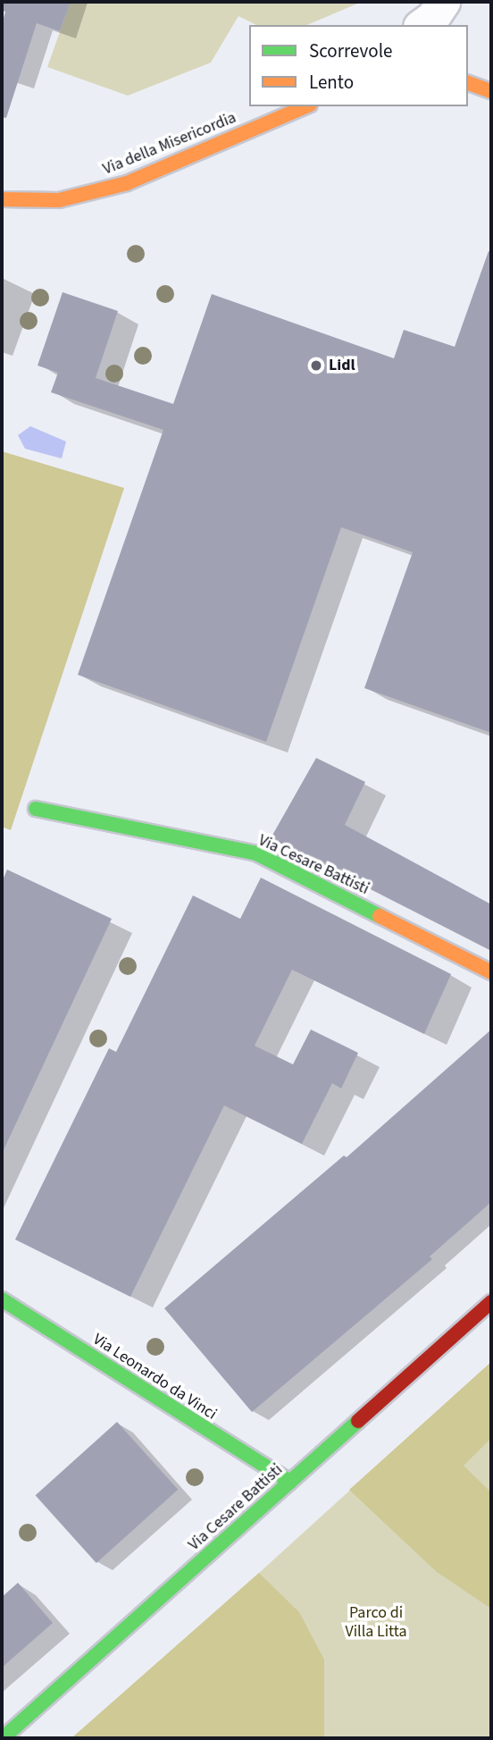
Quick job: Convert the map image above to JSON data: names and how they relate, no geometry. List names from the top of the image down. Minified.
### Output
{"streets":{"street":["Via della Misericordia","Via Cesare Battisti","Via Leonardo da Vinci"]},"crossings":[["Via Cesare Battisti","Via Leonardo da Vinci"]],"parks":["Parco di Villa Litta"],"places":["Lidl"],"legend":["Scorrevole","Lento"]}
